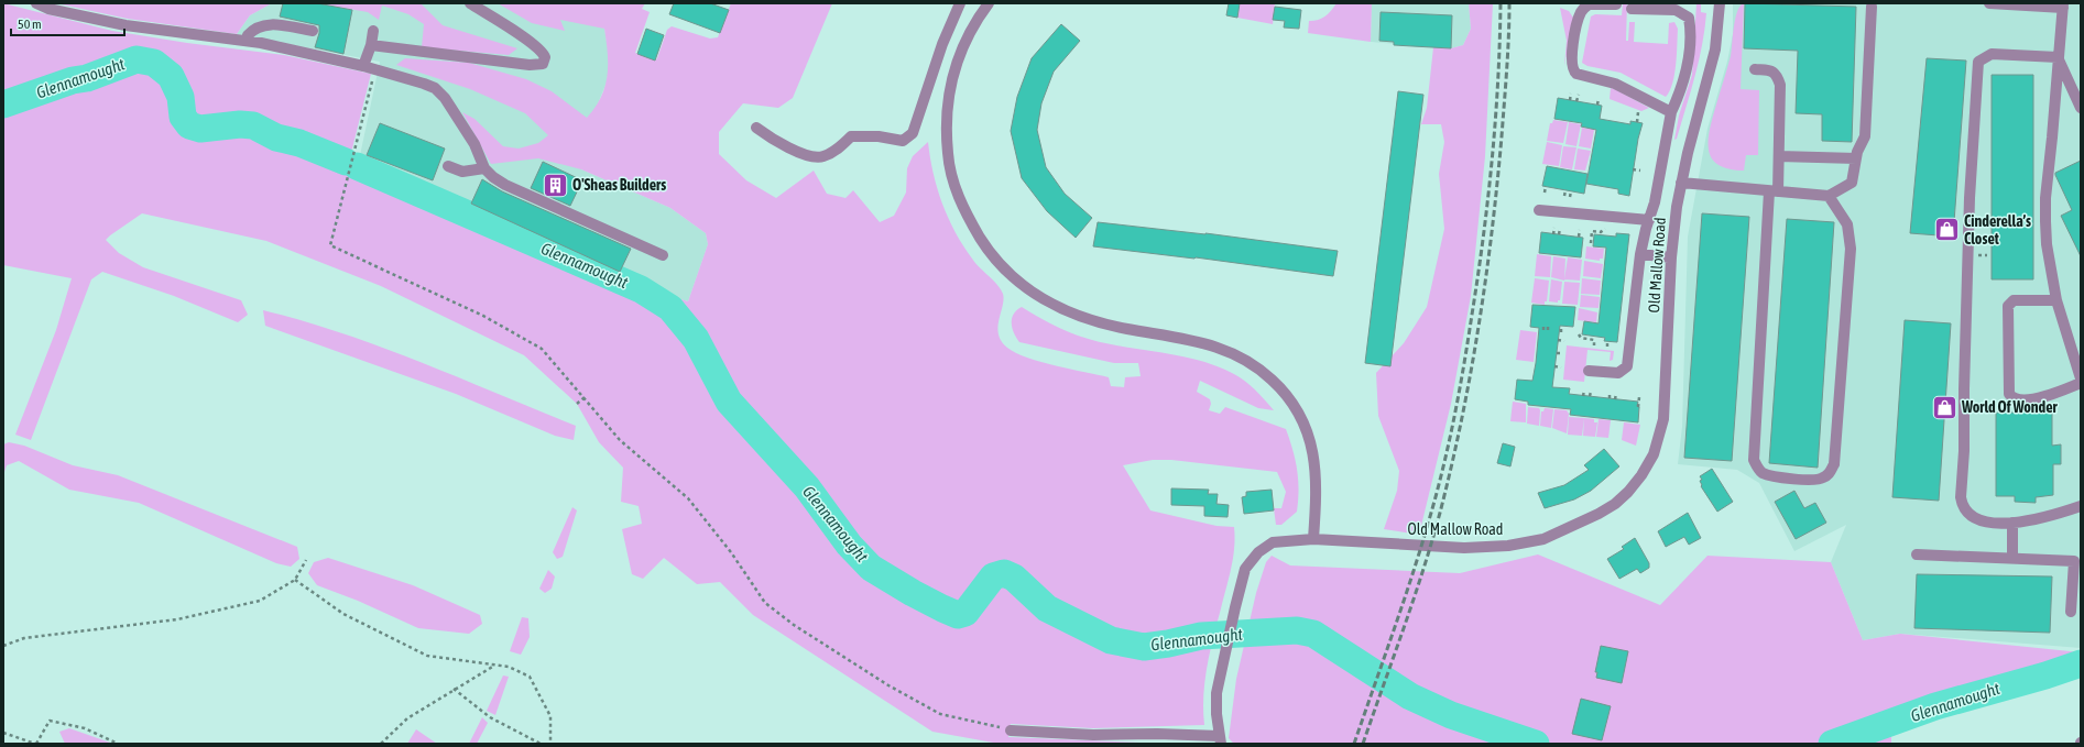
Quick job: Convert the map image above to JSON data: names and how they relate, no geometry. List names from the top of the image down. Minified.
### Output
{"streets":{"street":["Old Mallow Road"]},"water":["Glennamought"],"places":{"building":["O'Sheas Builders"],"shop":["Cinderella’s Closet","World Of Wonder"]},"scale_bar":"50 m"}
